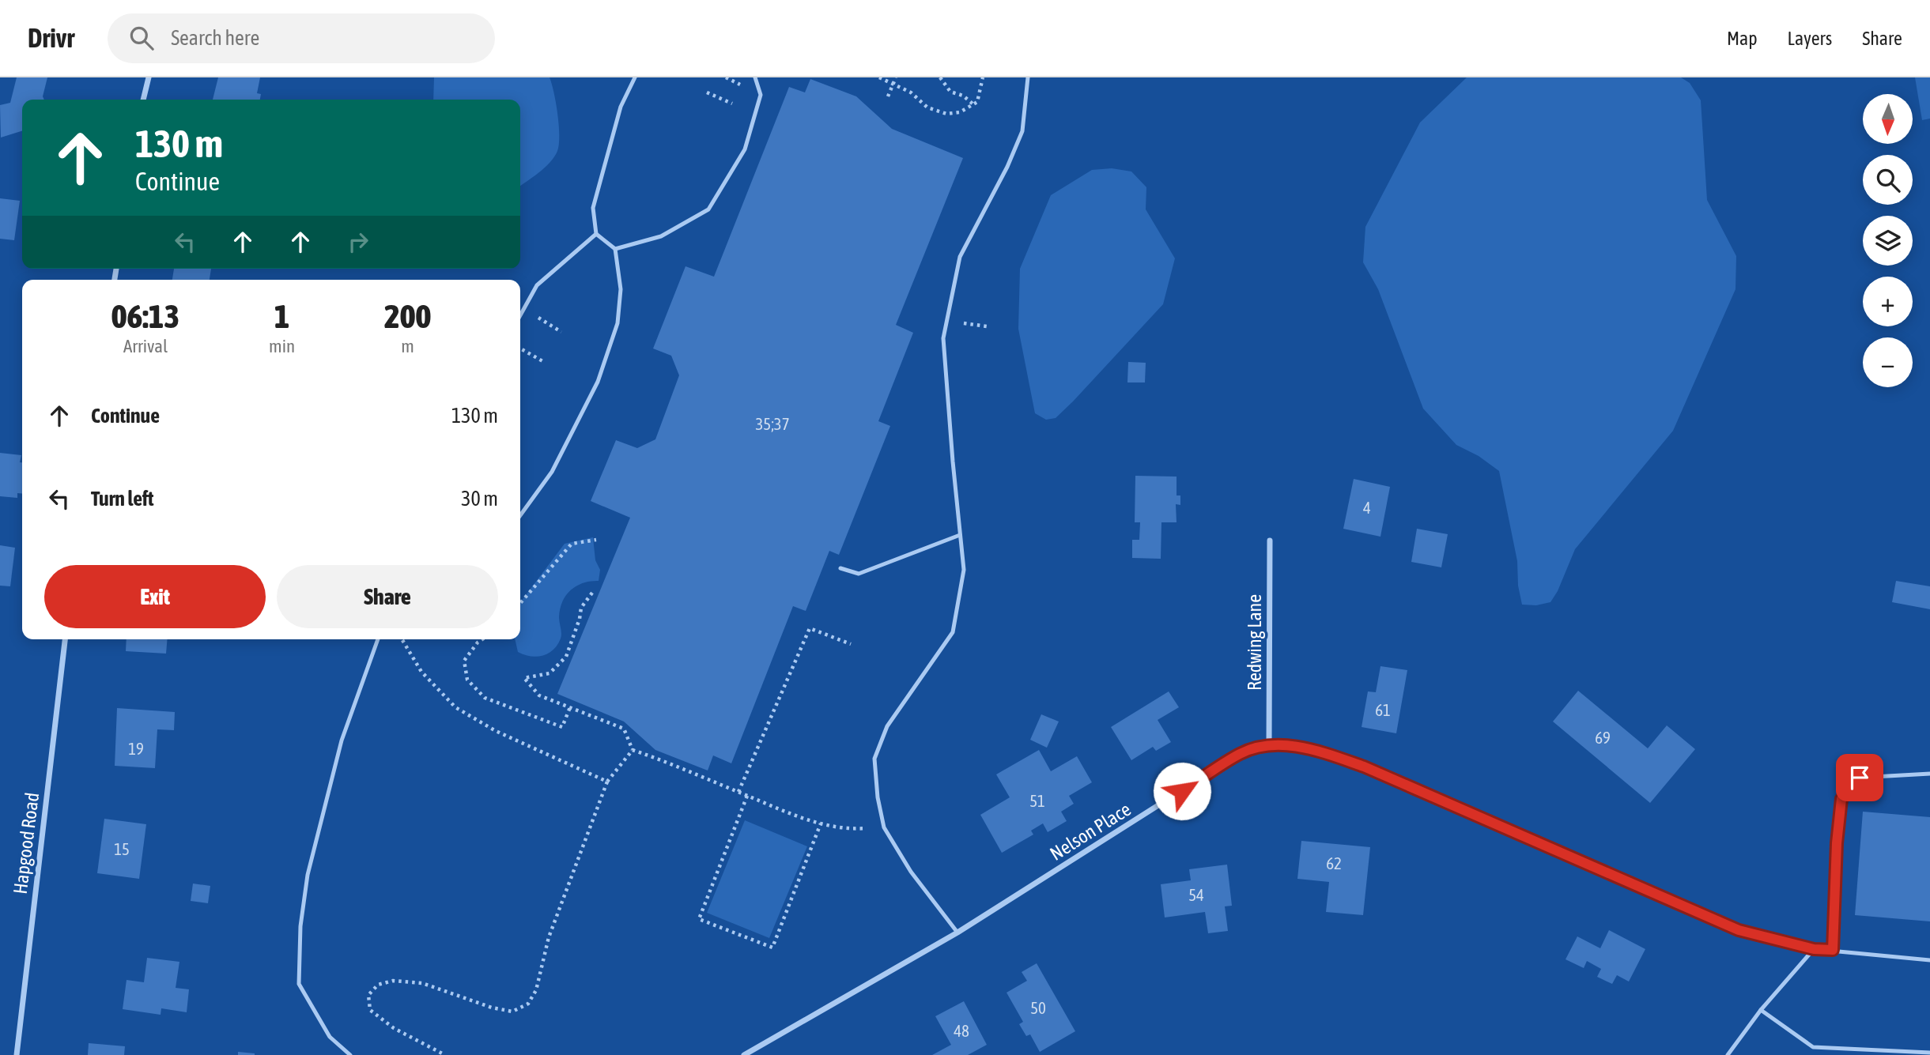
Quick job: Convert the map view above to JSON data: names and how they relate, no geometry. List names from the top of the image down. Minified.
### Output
{"streets":{"street":["Redwing Lane","Nelson Place","Hapgood Road"]},"crossings":[["Redwing Lane","Nelson Place"]],"house_numbers":["35;37","4","61","69","19","51","15","62","54","50","48"],"north":"bottom","page":{"header":"Drivr","search":"Search here","nav":["Map","Layers","Share"],"map_buttons":["+","−"],"turn":["130 m","Continue"],"eta":["06:13","Arrival","1","min","200","m"],"list":[{"name":"Continue","value":"130 m"},{"name":"Turn left","value":"30 m"}],"buttons":["Exit","Share"]}}
